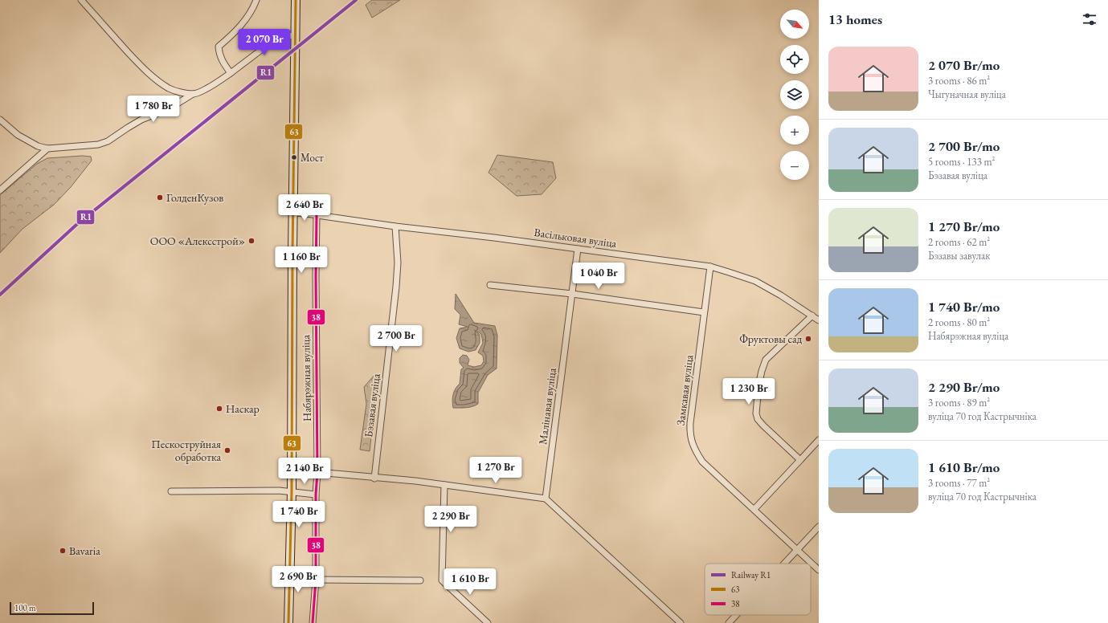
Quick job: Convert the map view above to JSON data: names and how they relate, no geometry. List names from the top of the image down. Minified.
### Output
{"streets":{"street":["Васільковая вуліца","Набярэжная вуліца","Замкавая вуліца","Бэзавая вуліца","Малінавая вуліца"]},"crossings":[["Васільковая вуліца","Набярэжная вуліца"],["Васільковая вуліца","Замкавая вуліца"],["Васільковая вуліца","Бэзавая вуліца"],["Васільковая вуліца","Малінавая вуліца"]],"places":["Мост","ГолденКузов","ООО «Алексстрой»","Фруктовы сад","Наскар","Пескоструйная обработка","Bavaria"],"lines":["rail line R1","transit line 63","transit line 38"],"legend":["Railway R1","63","38"],"scale_bar":"100 m","north":"bottom right","page":{"heading":"13 homes","map_buttons":["+","−"],"price":["2 070 Br","1 780 Br","2 640 Br","1 160 Br","1 040 Br","2 700 Br","1 230 Br","1 270 Br","2 140 Br","1 740 Br","2 290 Br","2 690 Br","1 610 Br"],"list":[{"name":"2 070 Br/mo","note":"3 rooms · 86 m² · Чыгуначная вуліца"},{"name":"2 700 Br/mo","note":"5 rooms · 133 m² · Бэзавая вуліца"},{"name":"1 270 Br/mo","note":"2 rooms · 62 m² · Бэзавы завулак"},{"name":"1 740 Br/mo","note":"2 rooms · 80 m² · Набярэжная вуліца"},{"name":"2 290 Br/mo","note":"3 rooms · 89 m² · вуліца 70 год Кастрычніка"},{"name":"1 610 Br/mo","note":"3 rooms · 77 m² · вуліца 70 год Кастрычніка"}],"scale":"100 m"}}
